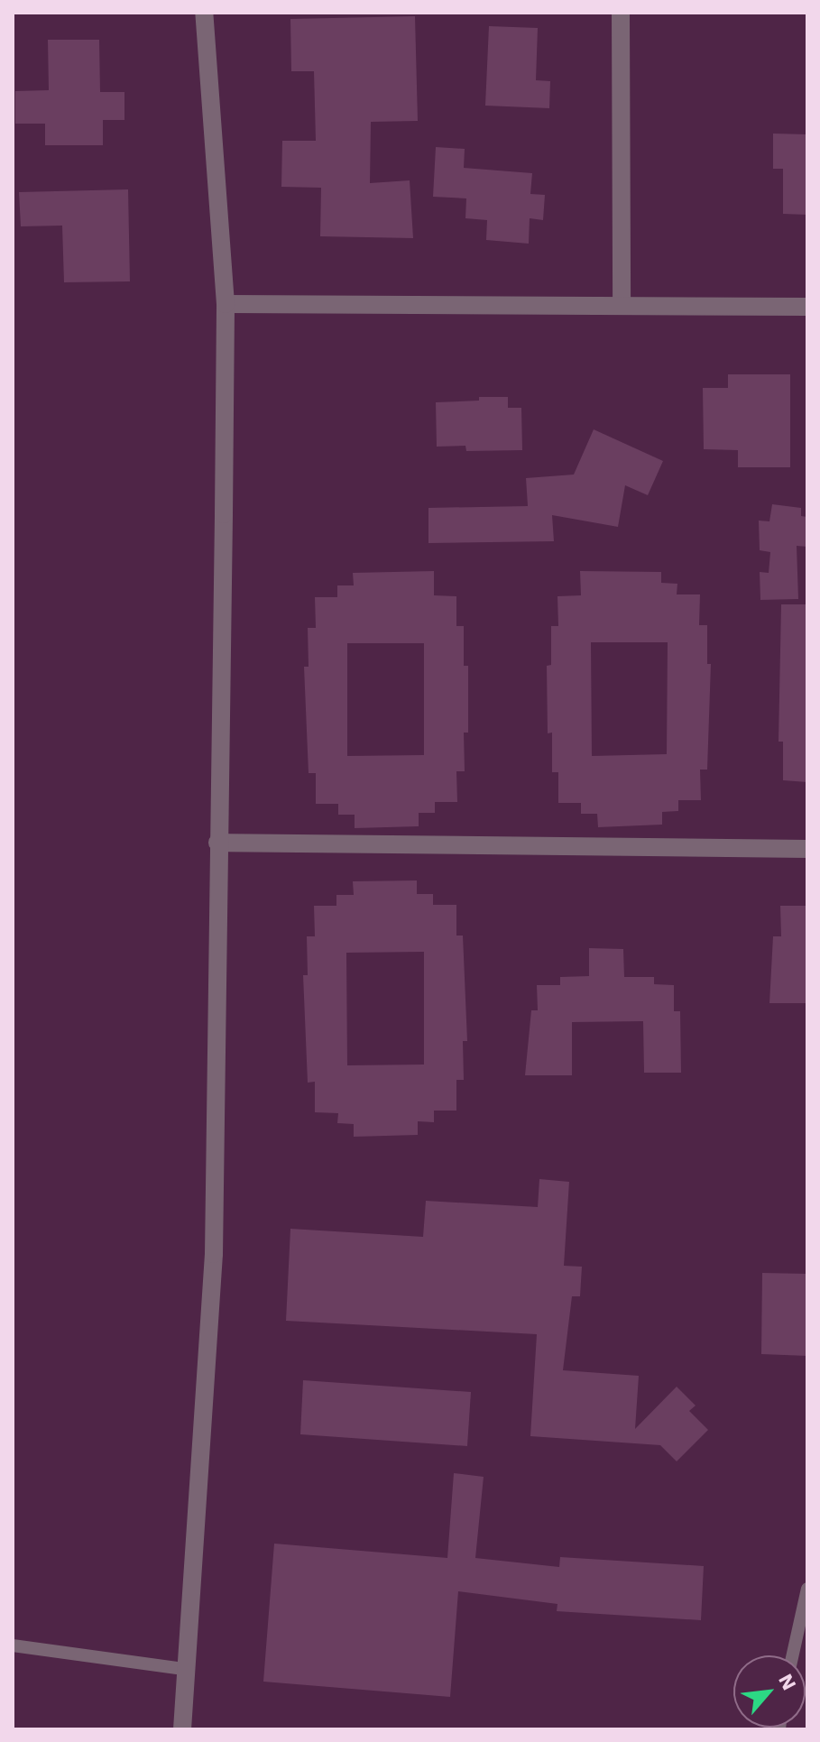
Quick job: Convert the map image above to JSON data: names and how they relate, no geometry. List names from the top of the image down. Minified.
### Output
{"north":"top right"}
